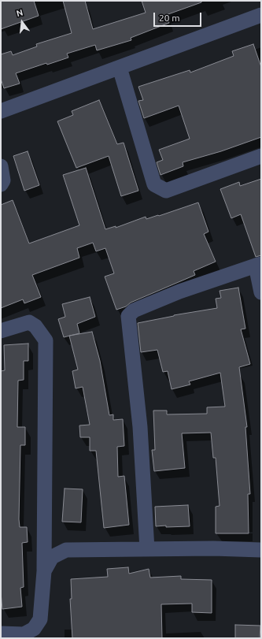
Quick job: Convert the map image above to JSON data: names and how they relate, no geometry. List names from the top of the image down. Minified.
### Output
{"scale_bar":"20 m","north":"top"}
